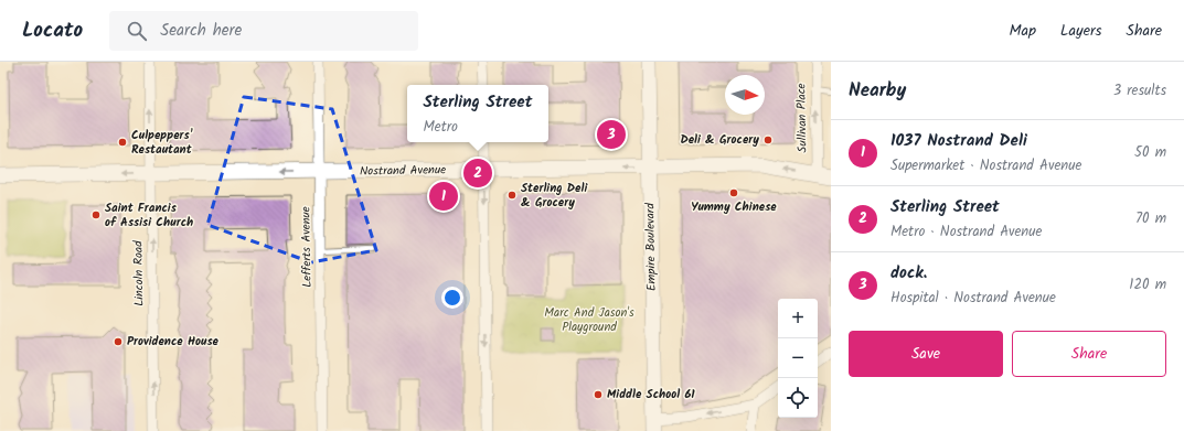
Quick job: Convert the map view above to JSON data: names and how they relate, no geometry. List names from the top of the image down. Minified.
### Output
{"streets":{"main road":["Nostrand Avenue","Empire Boulevard"],"street":["Sullivan Place","Lefferts Avenue","Lincoln Road"]},"crossings":[["Sullivan Place","Nostrand Avenue"],["Nostrand Avenue","Lefferts Avenue"],["Nostrand Avenue","Empire Boulevard"],["Nostrand Avenue","Lincoln Road"]],"one_way":["Sullivan Place","Nostrand Avenue","Lincoln Road"],"parks":["Marc And Jason's Playground"],"places":["Deli & Grocery","Culpeppers' Restautant","Yummy Chinese","Sterling Deli & Grocery","Saint Francis of Assisi Church","Providence House","Middle School 61"],"north":"right","page":{"header":"Locato","search":"Search here","nav":["Map","Layers","Share"],"heading":["Nearby","3 results"],"popup":["Sterling Street","Metro"],"pins":["3","2","1"],"list":[{"mark":"1","name":"1037 Nostrand Deli","note":"Supermarket · Nostrand Avenue","value":"50 m"},{"mark":"2","name":"Sterling Street","note":"Metro · Nostrand Avenue","value":"70 m"},{"mark":"3","name":"dock.","note":"Hospital · Nostrand Avenue","value":"120 m"}],"map_buttons":["+","−"],"buttons":["Save","Share"]}}
